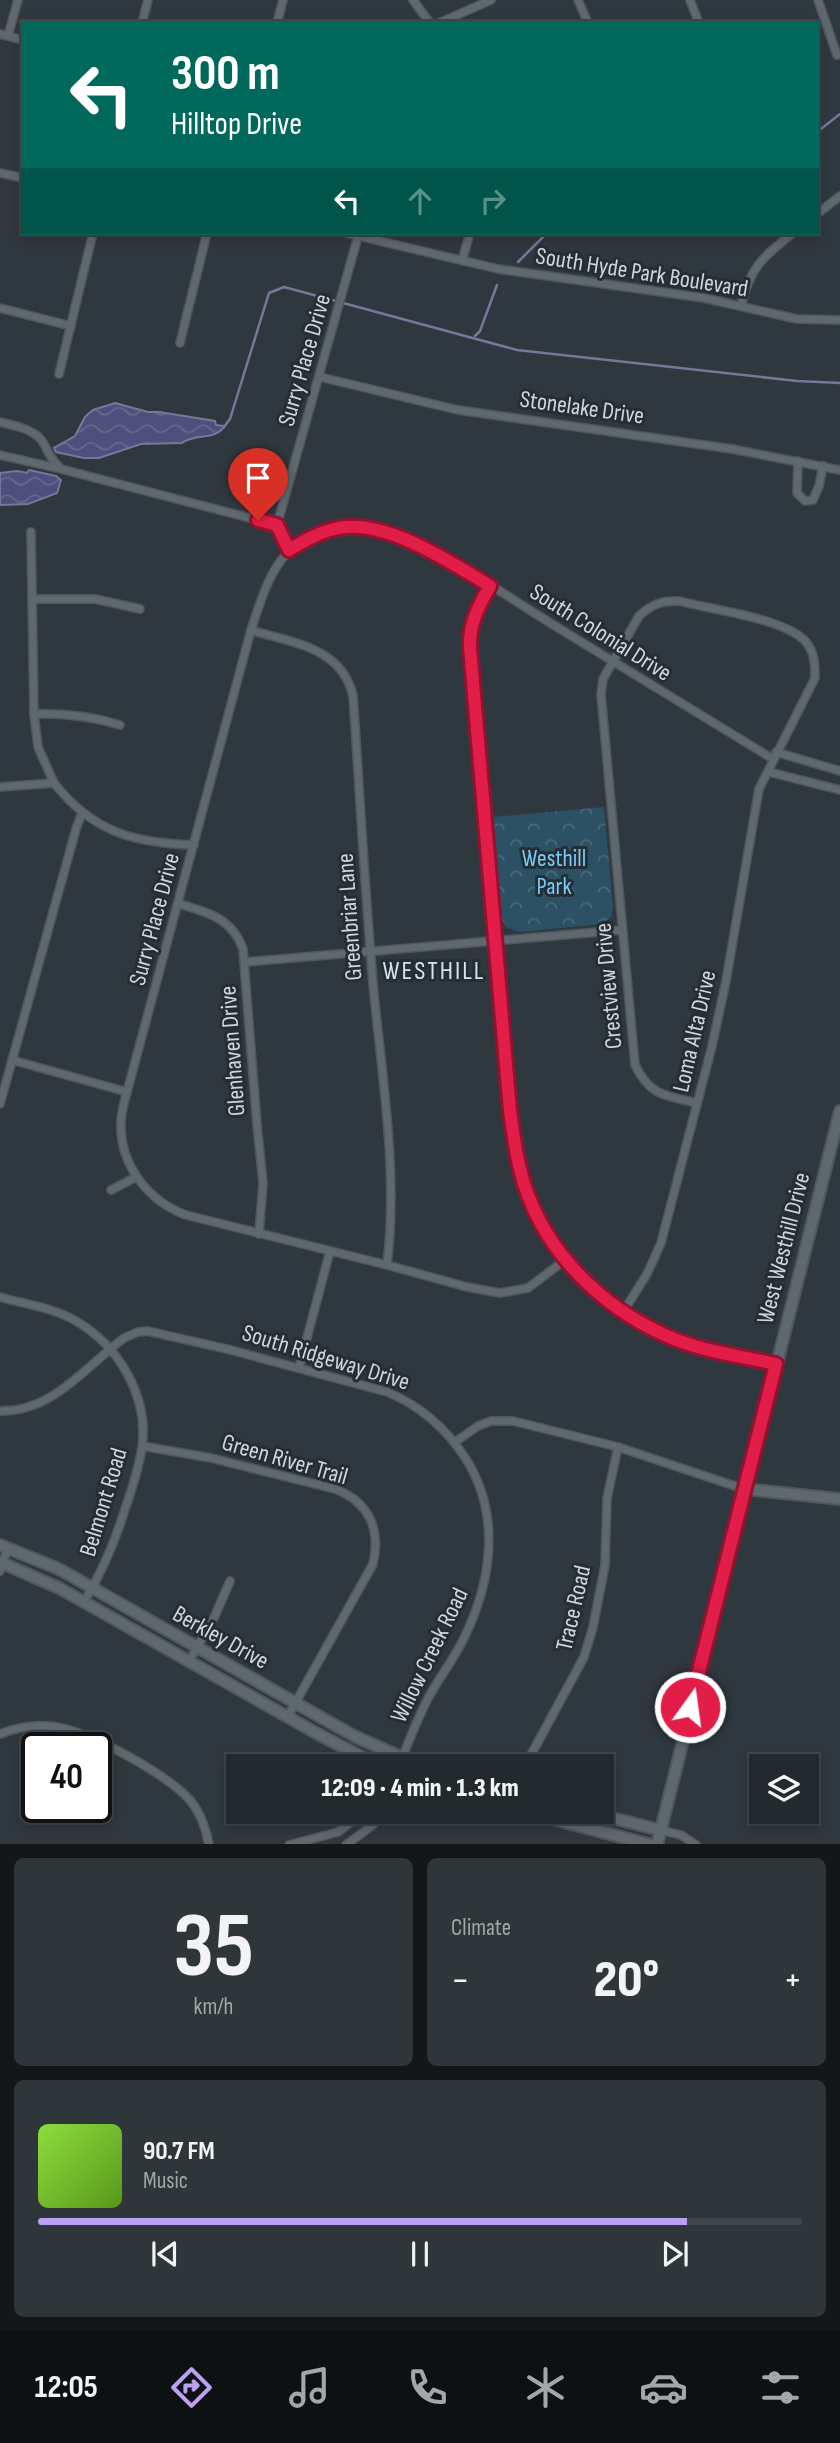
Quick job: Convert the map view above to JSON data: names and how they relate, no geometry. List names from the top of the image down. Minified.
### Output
{"streets":{"street":["South Hyde Park Boulevard","Surry Place Drive","Stonelake Drive","South Colonial Drive","Greenbriar Lane","Crestview Drive","Loma Alta Drive","Glenhaven Drive","West Westhill Drive","South Ridgeway Drive","Green River Trail","Belmont Road","Trace Road","Berkley Drive","Willow Creek Road"]},"crossings":[["Surry Place Drive","Stonelake Drive"],["Surry Place Drive","South Colonial Drive"],["Surry Place Drive","Greenbriar Lane"],["Surry Place Drive","Glenhaven Drive"],["South Colonial Drive","Crestview Drive"],["South Colonial Drive","Loma Alta Drive"],["Crestview Drive","Loma Alta Drive"],["South Ridgeway Drive","Belmont Road"],["South Ridgeway Drive","Willow Creek Road"],["Green River Trail","Belmont Road"],["Green River Trail","Berkley Drive"],["Belmont Road","Berkley Drive"]],"districts":["WESTHILL"],"parks":["Westhill Park"],"page":{"turn":["300 m","Hilltop Drive"],"limit":"40","trip":"12:09 · 4 min · 1.3 km","tile":[["35","km/h"],"Climate"],"heat":["−","20°","+"],"song":["90.7 FM","Music"],"tabs":"12:05"}}
